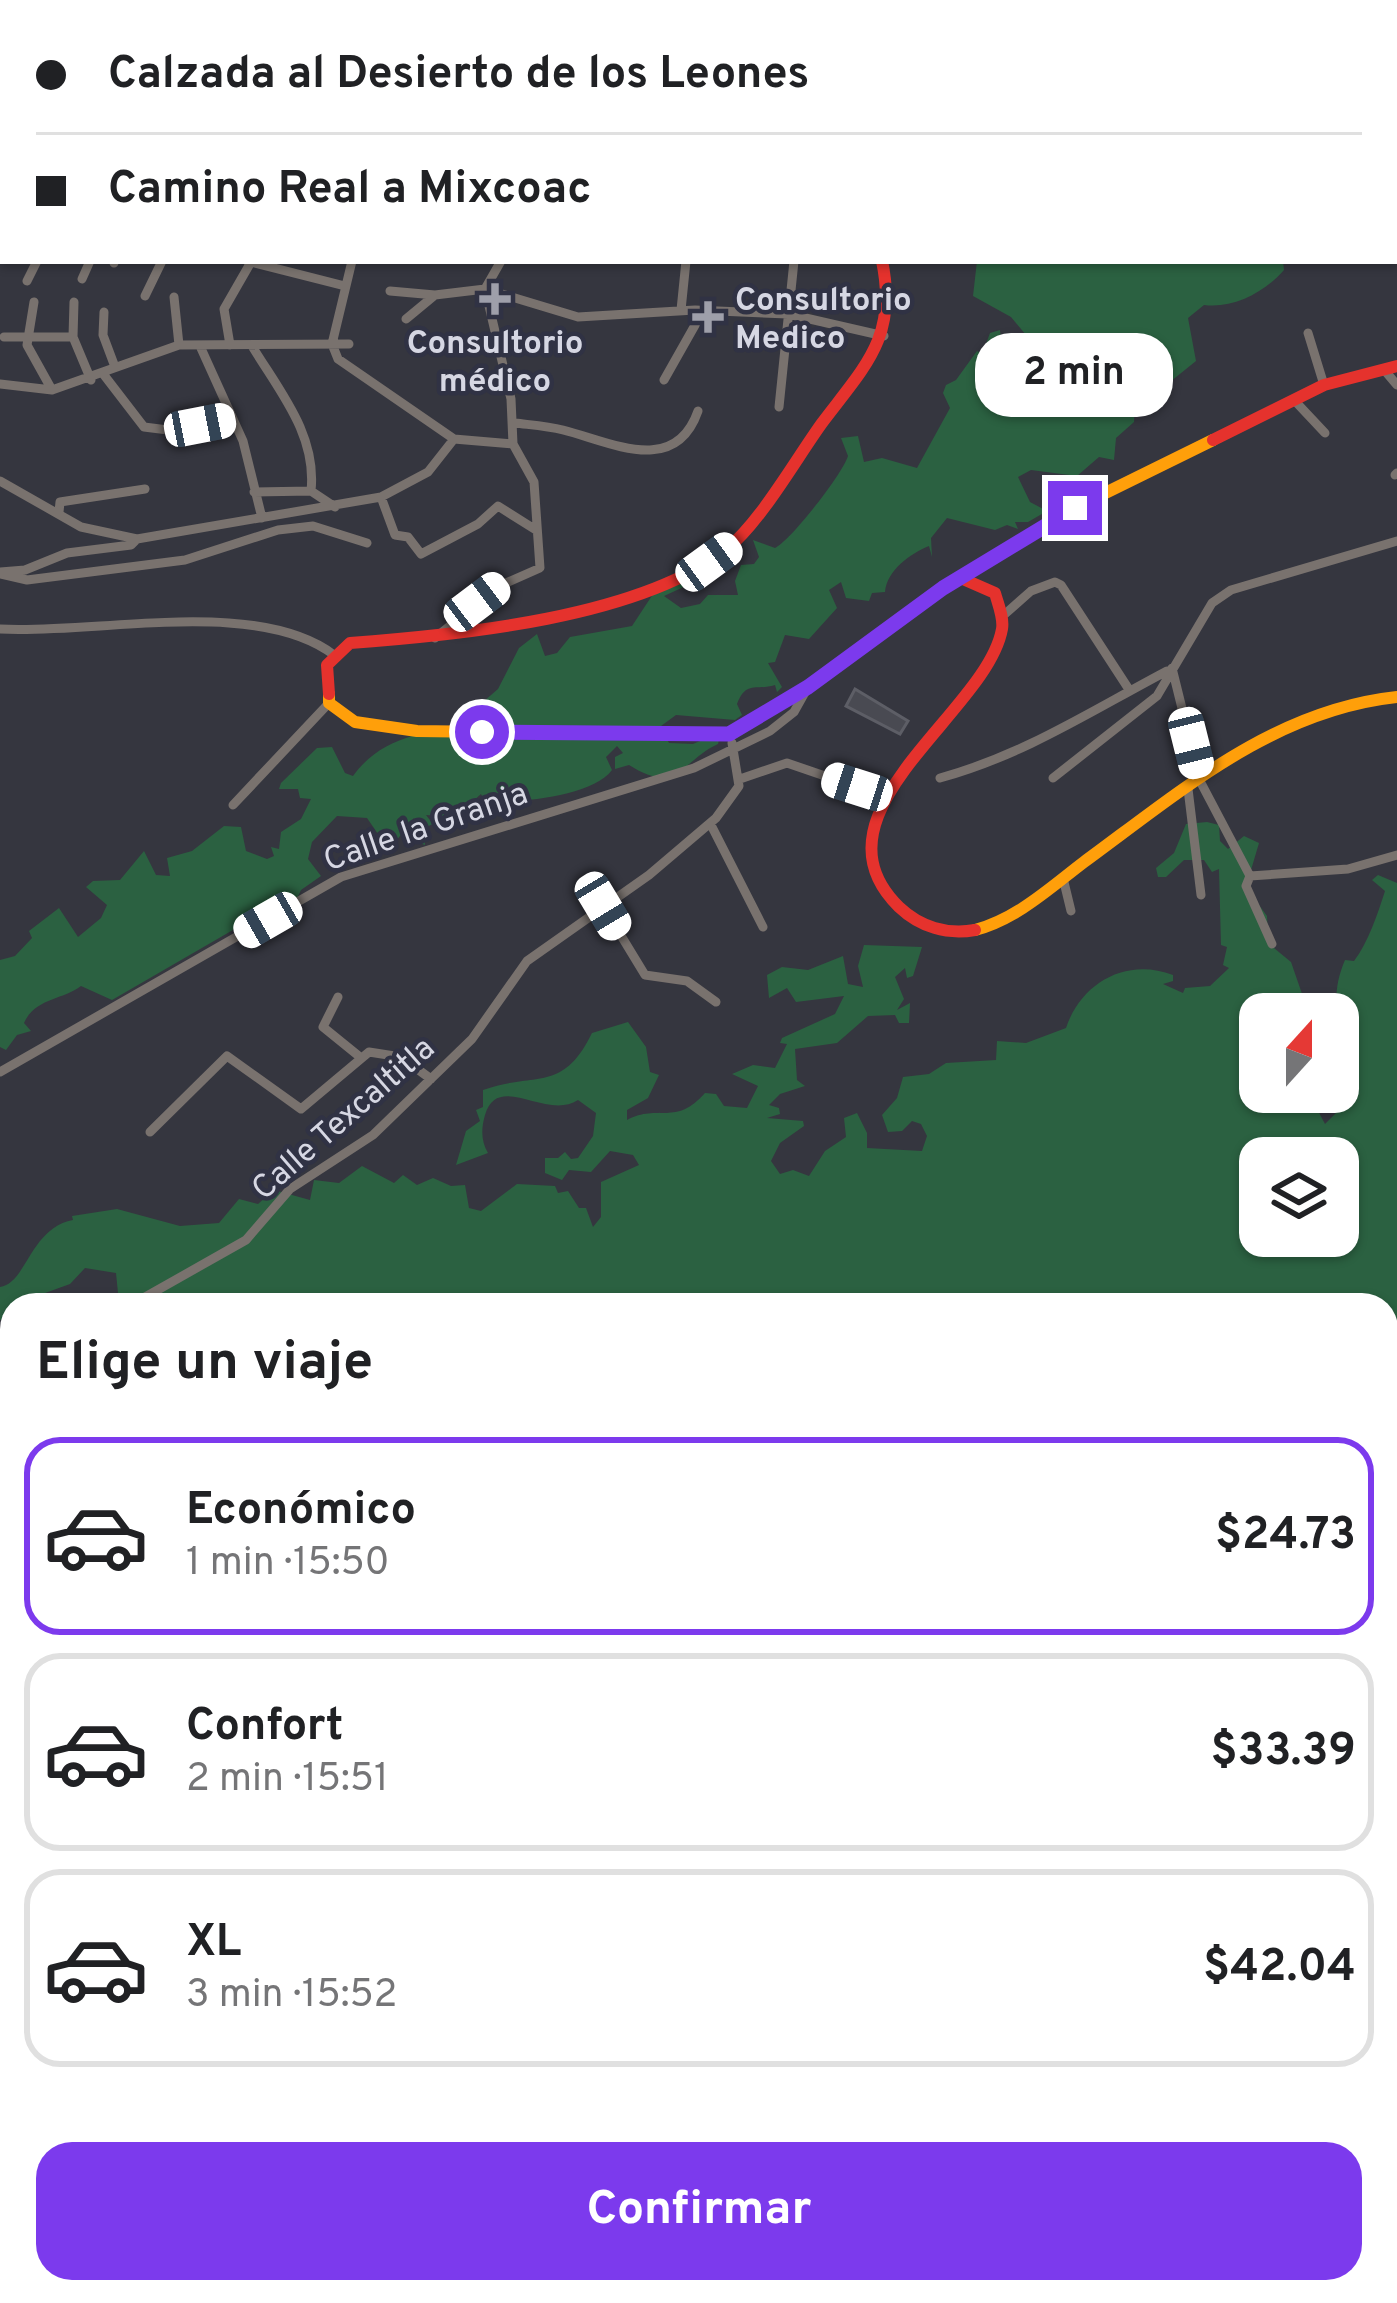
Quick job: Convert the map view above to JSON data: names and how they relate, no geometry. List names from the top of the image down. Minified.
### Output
{"streets":{"street":["Calle la Granja","Calle Texcaltitla"]},"places":{"health":["Consultorio médico","Consultorio Medico"]},"north":"top","page":{"banner":["Calzada al Desierto de los Leones","Camino Real a Mixcoac"],"bubble":"2 min","heading":"Elige un viaje","list":[{"name":"Económico","note":"1 min · 15:50","value":"$24.73"},{"name":"Confort","note":"2 min · 15:51","value":"$33.39"},{"name":"XL","note":"3 min · 15:52","value":"$42.04"}],"buttons":"Confirmar"}}
